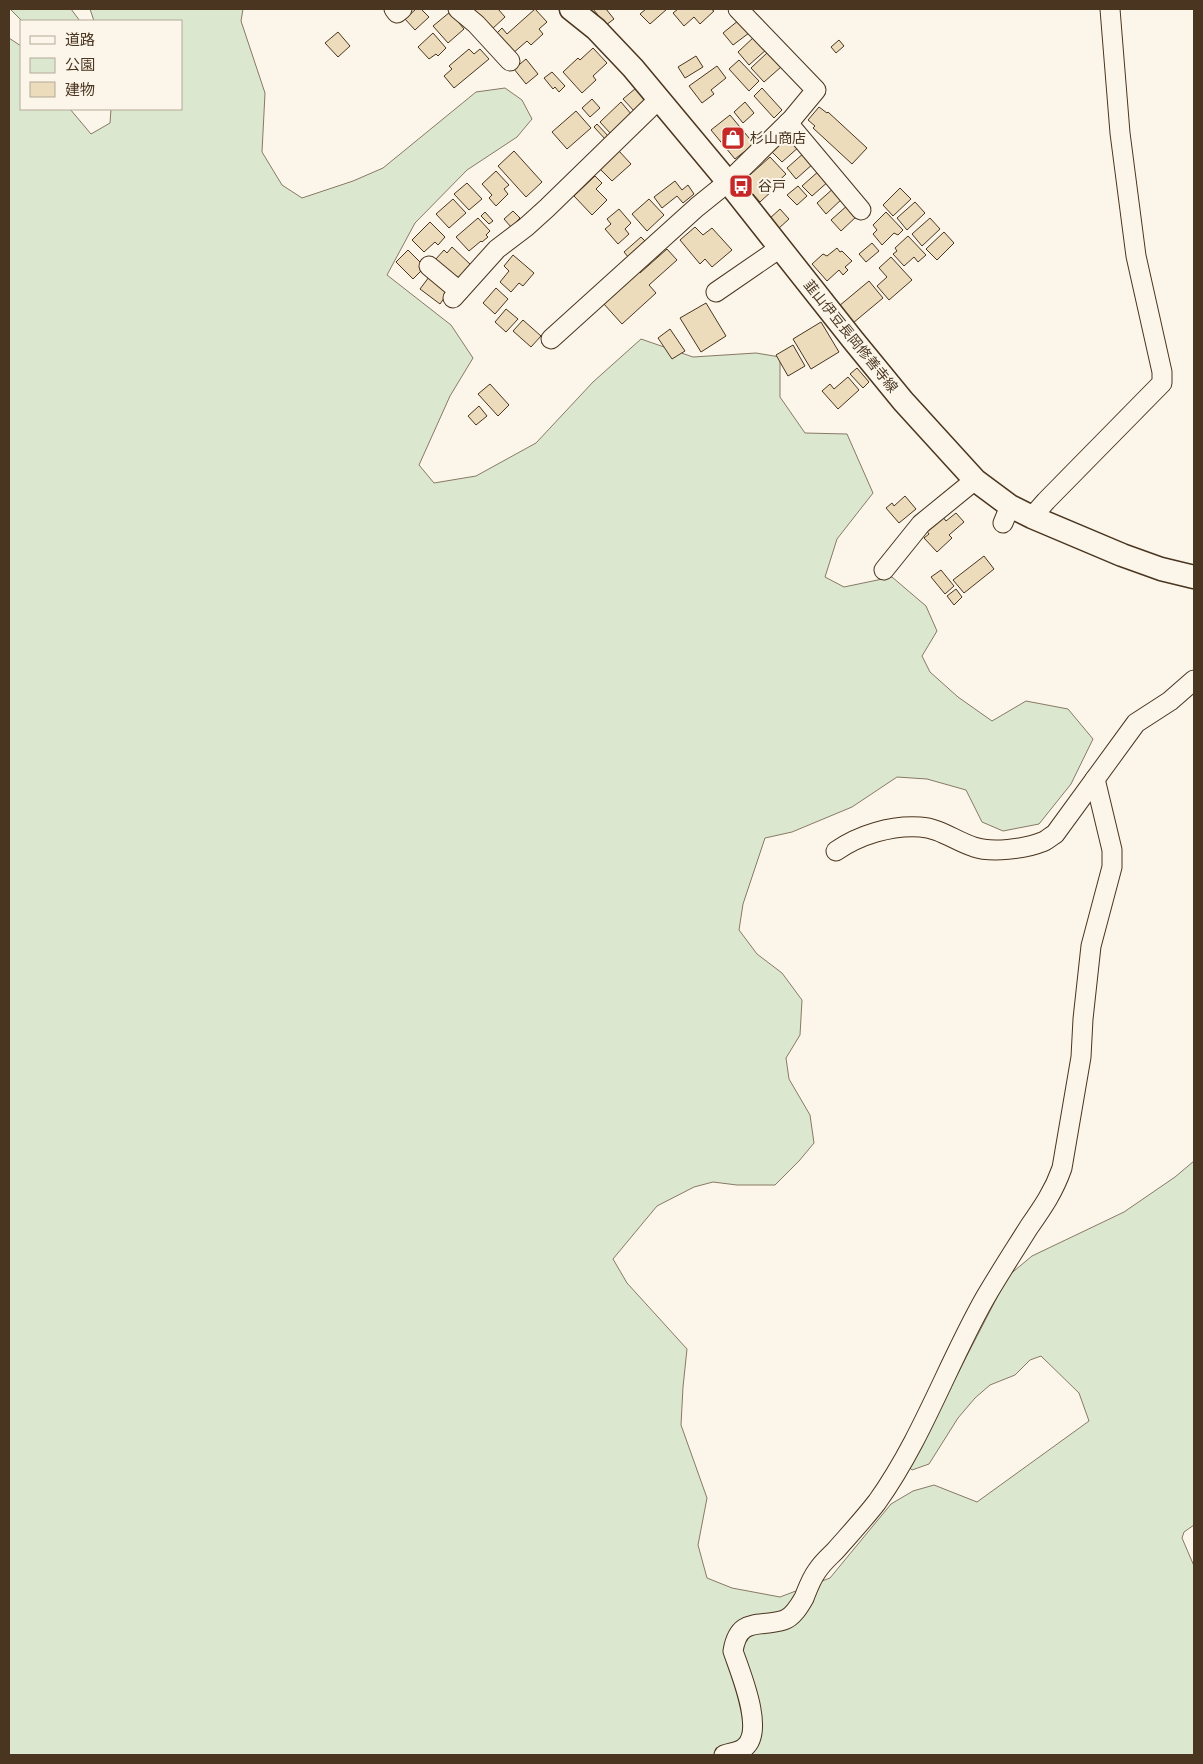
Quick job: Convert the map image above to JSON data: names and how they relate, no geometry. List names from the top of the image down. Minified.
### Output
{"streets":{"main road":["韮山伊豆長岡修善寺線"]},"places":{"shop":["杉山商店"],"bus stop":["谷戸"]},"legend":["道路","公園","建物"]}
